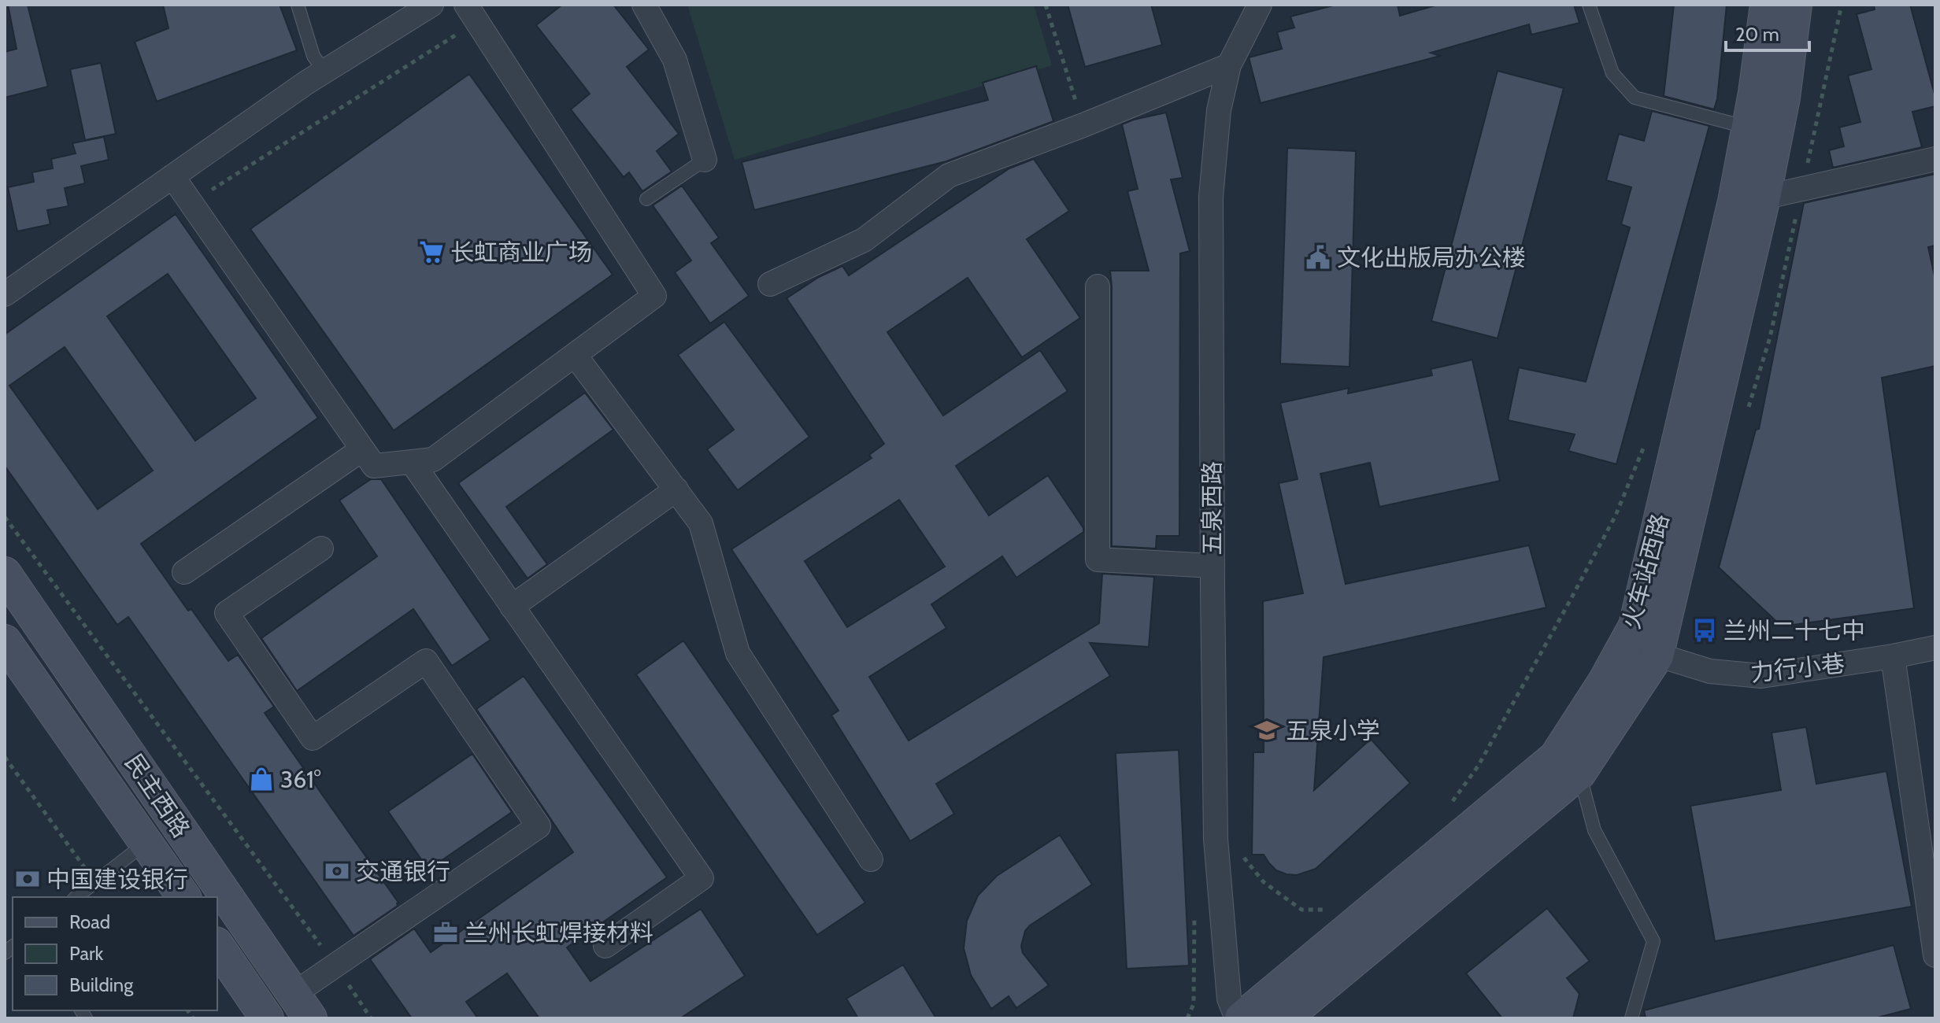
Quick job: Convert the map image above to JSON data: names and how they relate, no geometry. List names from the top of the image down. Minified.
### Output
{"streets":{"main road":["火车站西路","民主西路"],"street":["五泉西路","力行小巷"]},"crossings":[["五泉西路","火车站西路"],["火车站西路","力行小巷"]],"places":{"supermarket":["长虹商业广场"],"public building":["文化出版局办公楼"],"bus stop":["兰州二十七中"],"school or university":["五泉小学"],"shop":["361°"],"bank":["交通银行","中国建设银行"],"office":["兰州长虹焊接材料"]},"legend":["Road","Park","Building"],"scale_bar":"20 m"}
